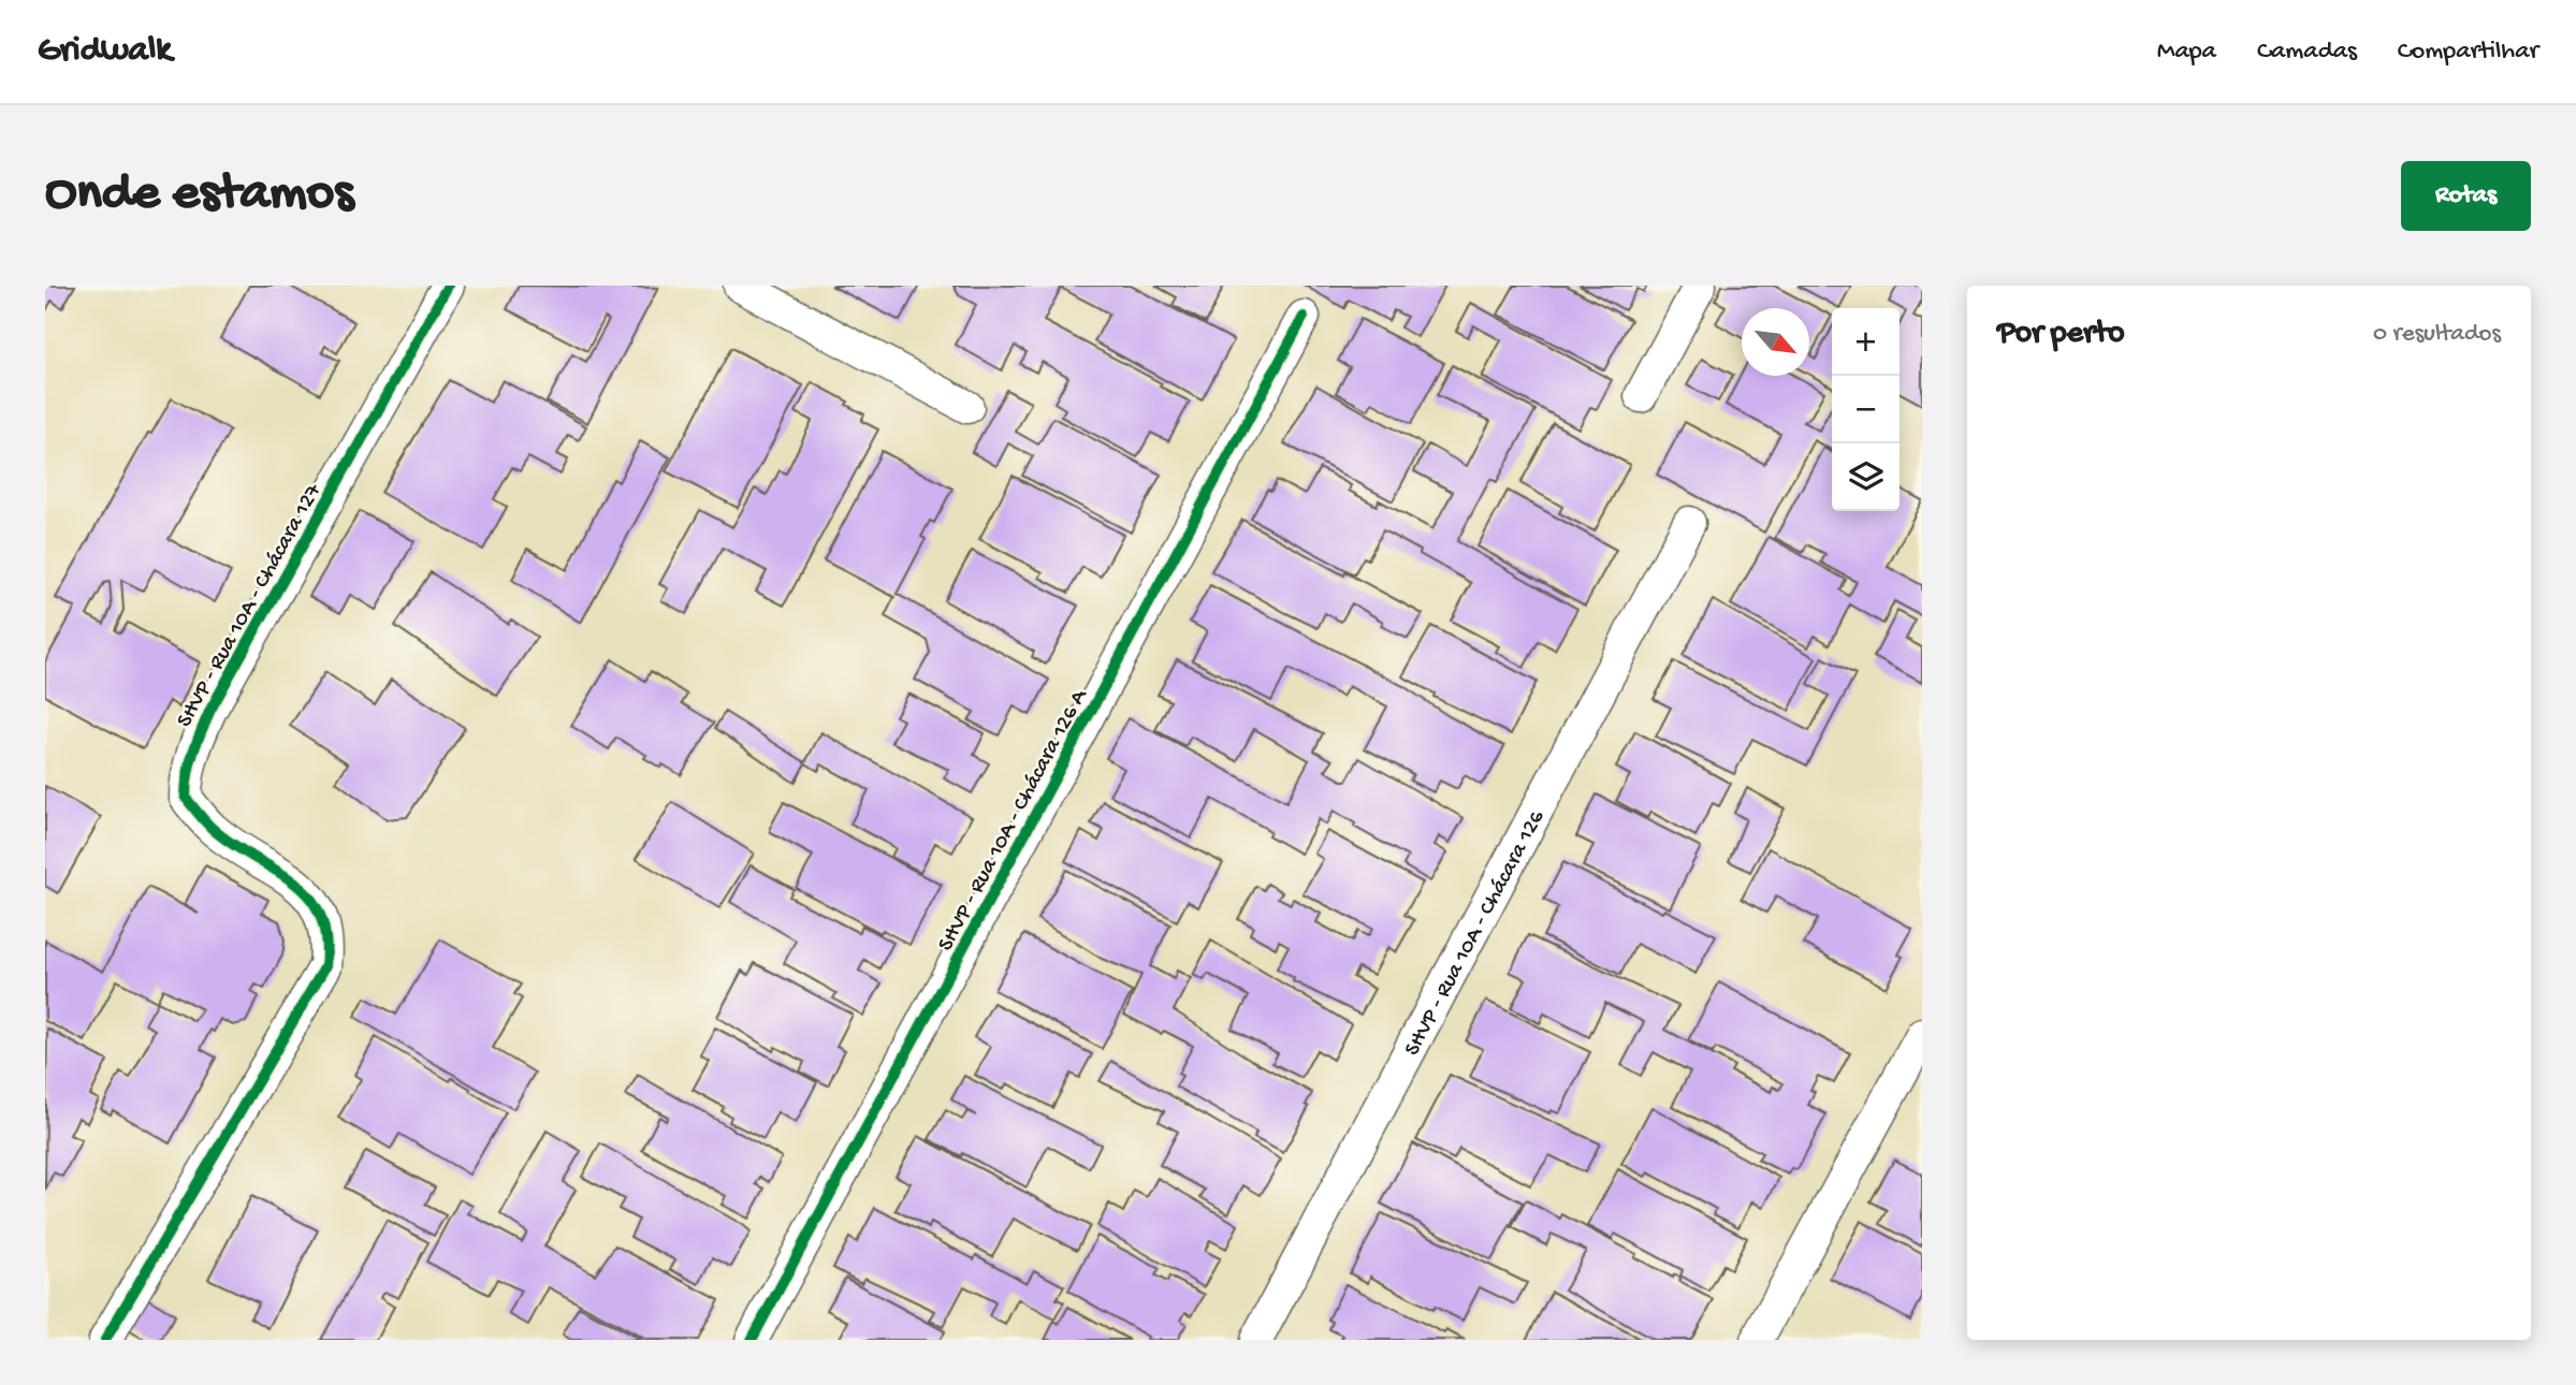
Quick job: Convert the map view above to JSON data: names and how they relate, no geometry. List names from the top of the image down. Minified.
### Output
{"streets":{"street":["SHVP - Rua 10A - Chácara 127","SHVP - Rua 10A - Chácara 126 A","SHVP - Rua 10A - Chácara 126"]},"north":"bottom right","page":{"header":"Gridwalk","nav":["Mapa","Camadas","Compartilhar"],"buttons":"Rotas","title":"Onde estamos","heading":["Por perto","0 resultados"],"map_buttons":["+","−"]}}
